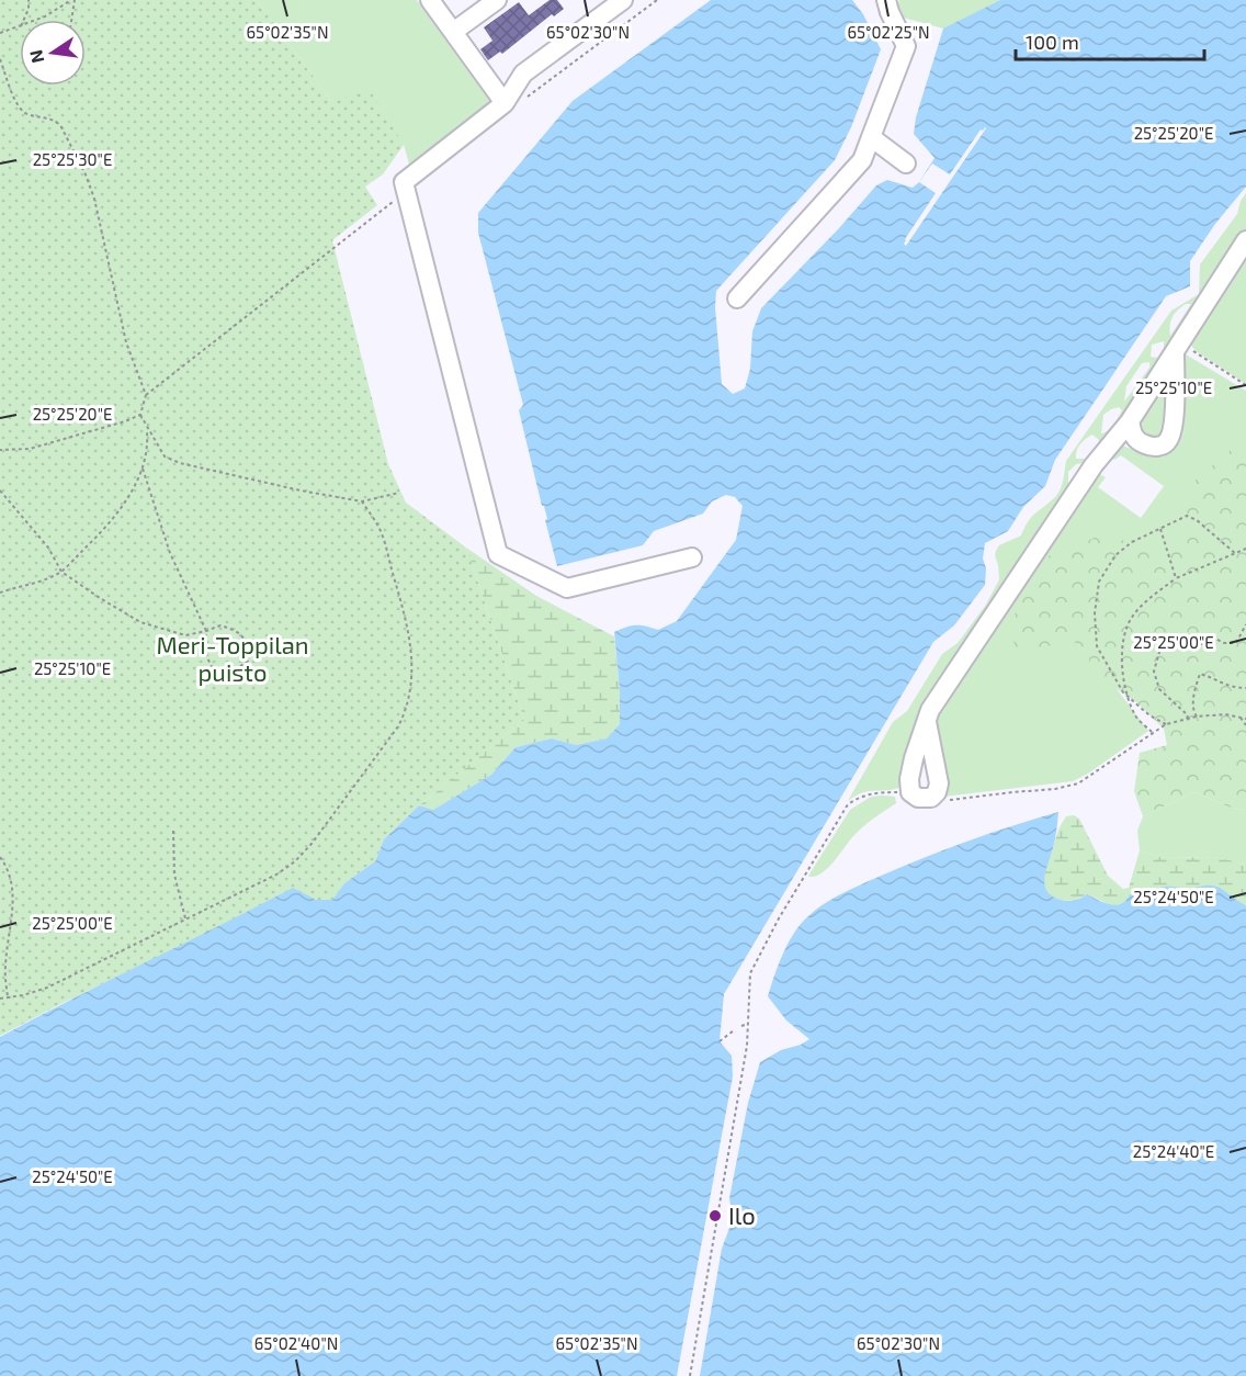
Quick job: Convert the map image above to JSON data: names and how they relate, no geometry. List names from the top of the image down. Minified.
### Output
{"parks":["Meri-Toppilan puisto"],"places":["Ilo"],"scale_bar":"100 m","north":"left","coordinates":["65°02'35\"N","65°02'30\"N","65°02'25\"N","25°25'20\"E","25°25'30\"E","25°25'10\"E","25°25'00\"E","25°24'50\"E","25°24'40\"E","65°02'40\"N"]}
